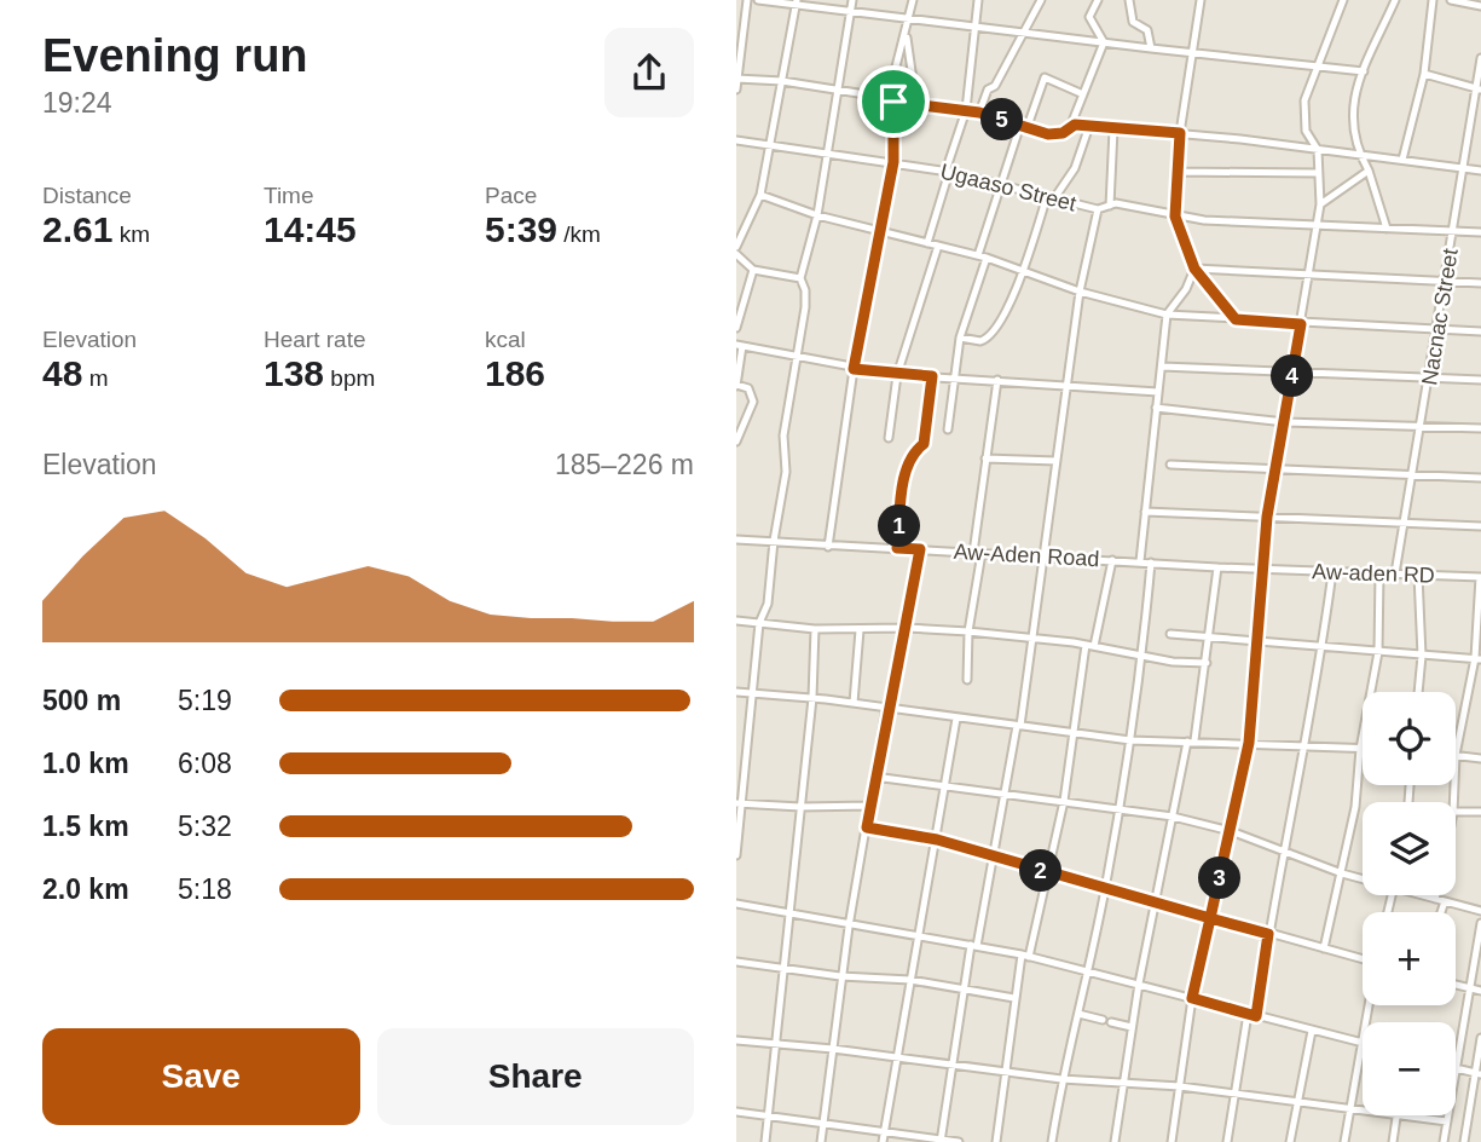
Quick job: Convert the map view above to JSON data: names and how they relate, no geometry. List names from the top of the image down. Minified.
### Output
{"streets":{"street":["Ugaaso Street","Nacnac Street","Aw-Aden Road","Aw-aden RD"]},"crossings":[["Ugaaso Street","Nacnac Street"],["Nacnac Street","Aw-aden RD"],["Aw-Aden Road","Aw-aden RD"]],"page":{"heading":["Evening run","19:24"],"pins":["5","4","1","2","3"],"stats":[["Distance","2.61 km"],["Time","14:45"],["Pace","5:39 /km"],["Elevation","48 m"],["Heart rate","138 bpm"],["kcal","186"]],"chart":["Elevation","185–226 m"],"list":[{"name":"500 m","note":"5:19"},{"name":"1.0 km","note":"6:08"},{"name":"1.5 km","note":"5:32"},{"name":"2.0 km","note":"5:18"}],"map_buttons":["+","−"],"buttons":["Save","Share"]}}
